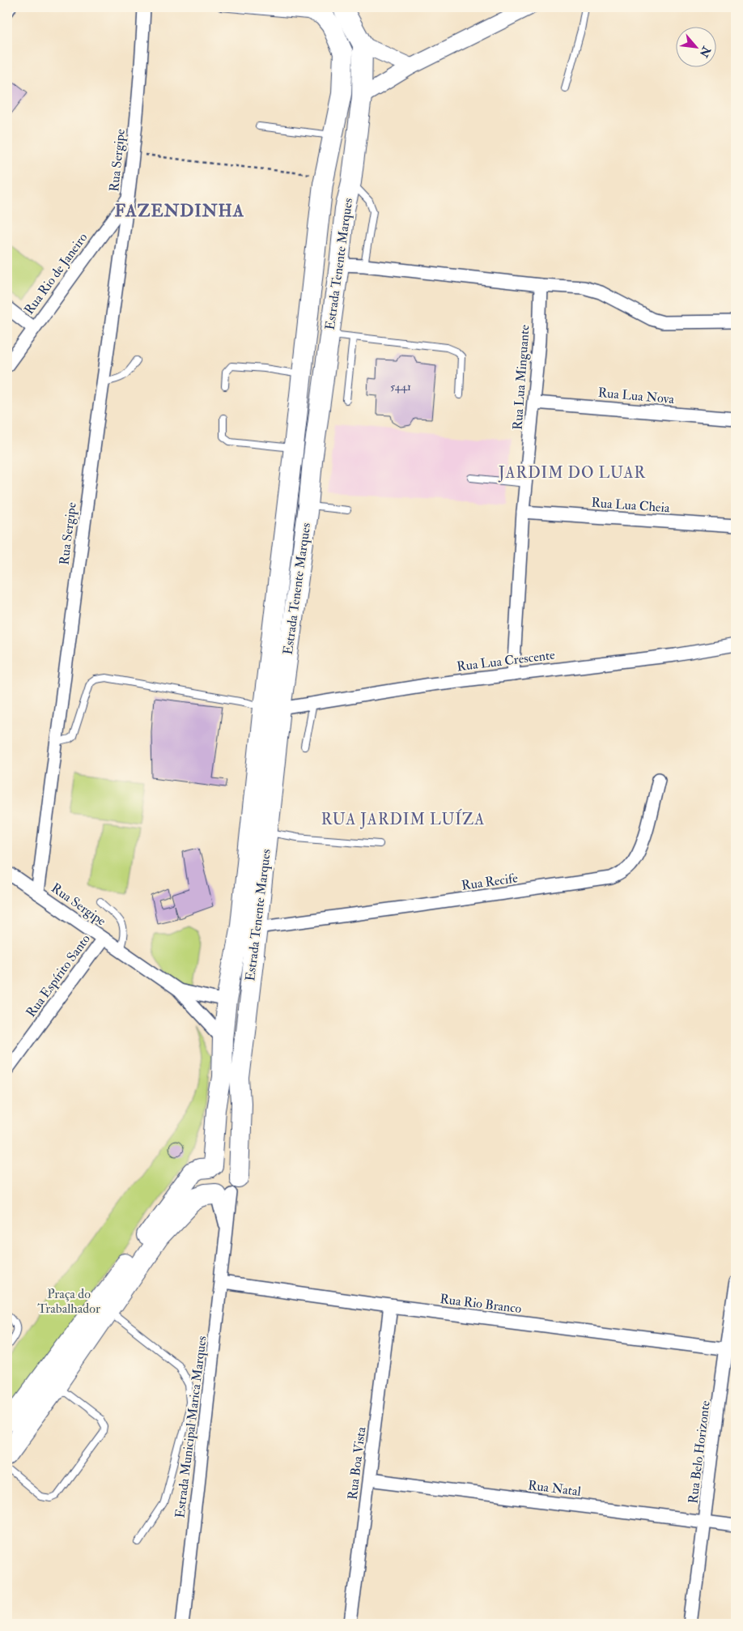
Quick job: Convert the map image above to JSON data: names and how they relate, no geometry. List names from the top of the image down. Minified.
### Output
{"streets":{"main road":["Estrada Tenente Marques"],"street":["Rua Sergipe","Rua Rio de Janeiro","Rua Lua Minguante","Rua Lua Nova","Rua Lua Cheia","Rua Lua Crescente","Rua Recife","Rua Espírito Santo","Rua Rio Branco","Estrada Municipal Marica Marques","Rua Belo Horizonte","Rua Boa Vista","Rua Natal"]},"crossings":[["Rua Sergipe","Estrada Tenente Marques"],["Rua Sergipe","Rua Rio de Janeiro"],["Rua Sergipe","Rua Espírito Santo"],["Estrada Tenente Marques","Rua Lua Crescente"],["Estrada Tenente Marques","Rua Recife"],["Estrada Tenente Marques","Estrada Municipal Marica Marques"],["Rua Lua Minguante","Rua Lua Nova"],["Rua Lua Minguante","Rua Lua Cheia"],["Rua Lua Minguante","Rua Lua Crescente"],["Rua Rio Branco","Estrada Municipal Marica Marques"],["Rua Rio Branco","Rua Belo Horizonte"],["Rua Rio Branco","Rua Boa Vista"],["Rua Belo Horizonte","Rua Natal"],["Rua Boa Vista","Rua Natal"]],"districts":["FAZENDINHA","JARDIM DO LUAR","RUA JARDIM LUÍZA"],"parks":["Praça do Trabalhador"],"house_numbers":["5441"],"north":"bottom right"}
